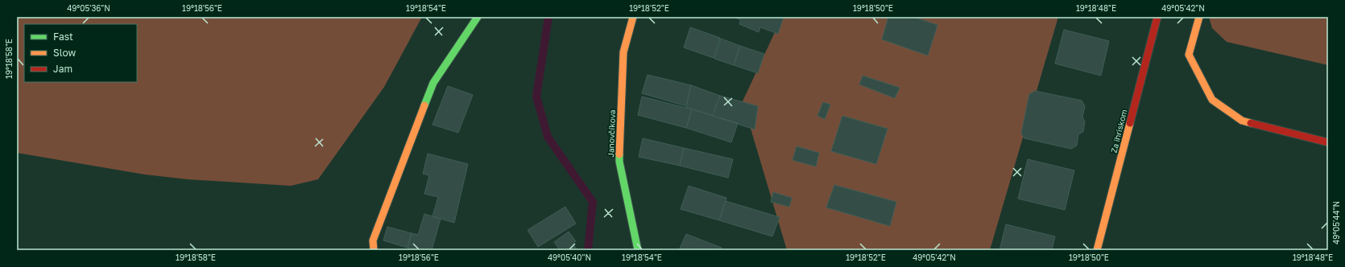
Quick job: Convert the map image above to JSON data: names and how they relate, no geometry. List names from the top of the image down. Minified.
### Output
{"streets":{"street":["Za ihriskom","Janovčíkova"]},"legend":["Fast","Slow","Jam"],"coordinates":["49°05'36\"N","19°18'56\"E","19°18'54\"E","19°18'52\"E","19°18'50\"E","19°18'48\"E","49°05'42\"N","19°18'58\"E","49°05'44\"N","49°05'40\"N"]}
